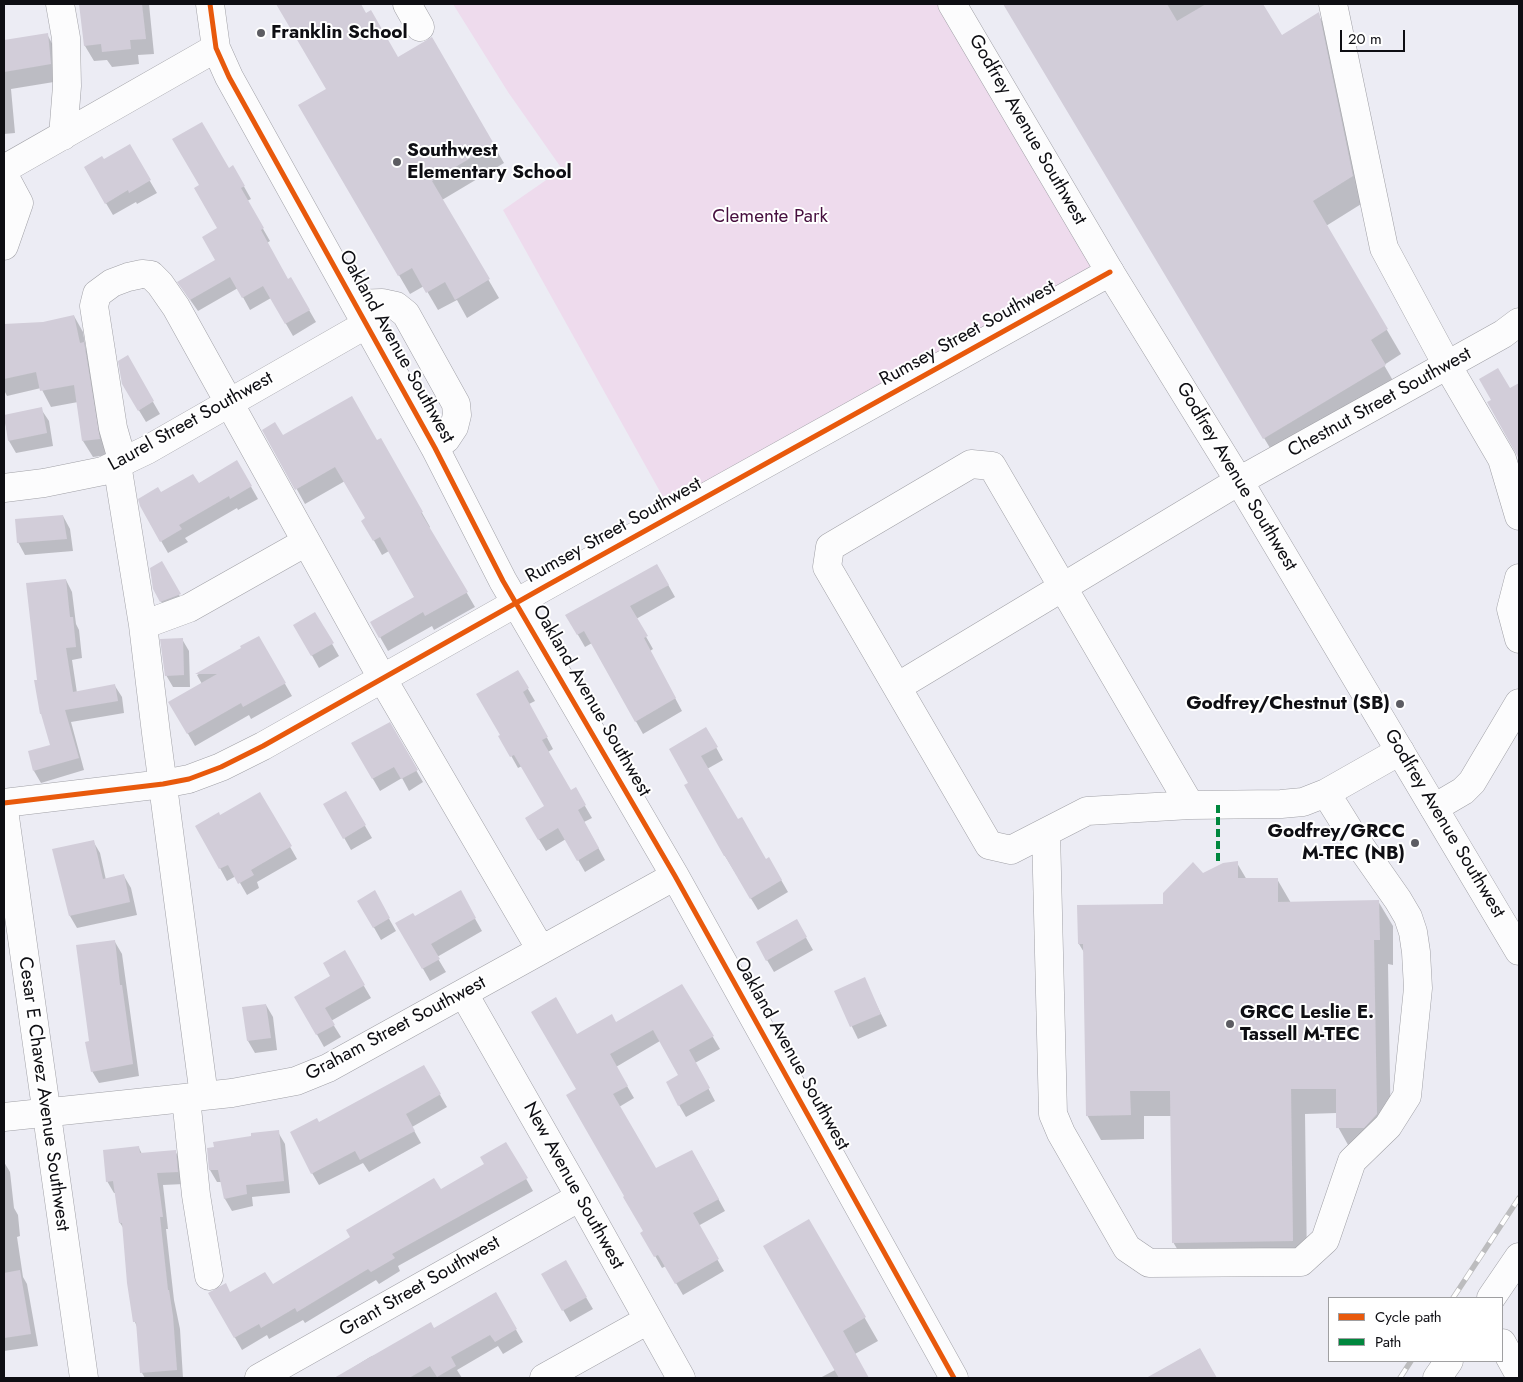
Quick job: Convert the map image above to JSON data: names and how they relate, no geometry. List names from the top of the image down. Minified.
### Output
{"streets":{"street":["Godfrey Avenue Southwest","Rumsey Street Southwest","Oakland Avenue Southwest","Chestnut Street Southwest","Laurel Street Southwest","Graham Street Southwest","Cesar E Chavez Avenue Southwest","New Avenue Southwest","Grant Street Southwest"]},"crossings":[["Godfrey Avenue Southwest","Rumsey Street Southwest"],["Godfrey Avenue Southwest","Chestnut Street Southwest"],["Rumsey Street Southwest","Oakland Avenue Southwest"],["Oakland Avenue Southwest","Laurel Street Southwest"],["Oakland Avenue Southwest","Graham Street Southwest"],["Graham Street Southwest","Cesar E Chavez Avenue Southwest"],["Graham Street Southwest","New Avenue Southwest"],["New Avenue Southwest","Grant Street Southwest"]],"parks":["Clemente Park"],"places":["Franklin School","Southwest Elementary School","Godfrey/Chestnut (SB)","Godfrey/GRCC M-TEC (NB)","GRCC Leslie E. Tassell M-TEC"],"legend":["Cycle path","Path"],"scale_bar":"20 m"}
